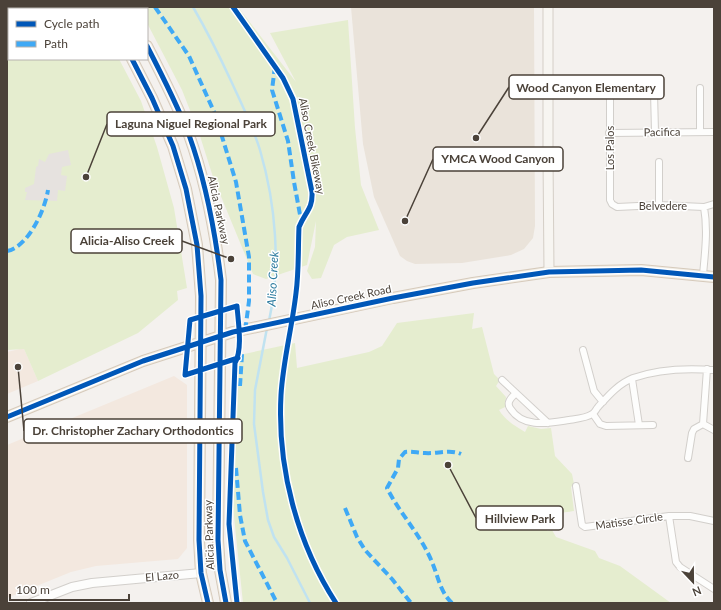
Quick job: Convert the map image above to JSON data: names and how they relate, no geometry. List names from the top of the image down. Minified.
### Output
{"streets":{"main road":["Alicia Parkway","Aliso Creek Road"],"street":["Pacifica","Los Palos","Belvedere","Matisse Circle","El Lazo"],"cycle path":["Aliso Creek Bikeway"]},"crossings":[["Pacifica","Los Palos"],["Los Palos","Belvedere"],["Alicia Parkway","Aliso Creek Road"],["Alicia Parkway","El Lazo"]],"water":["Aliso Creek"],"places":["Wood Canyon Elementary","Laguna Niguel Regional Park","YMCA Wood Canyon","Alicia-Aliso Creek","Dr. Christopher Zachary Orthodontics","Hillview Park"],"legend":["Cycle path","Path"],"scale_bar":"100 m","north":"bottom"}
